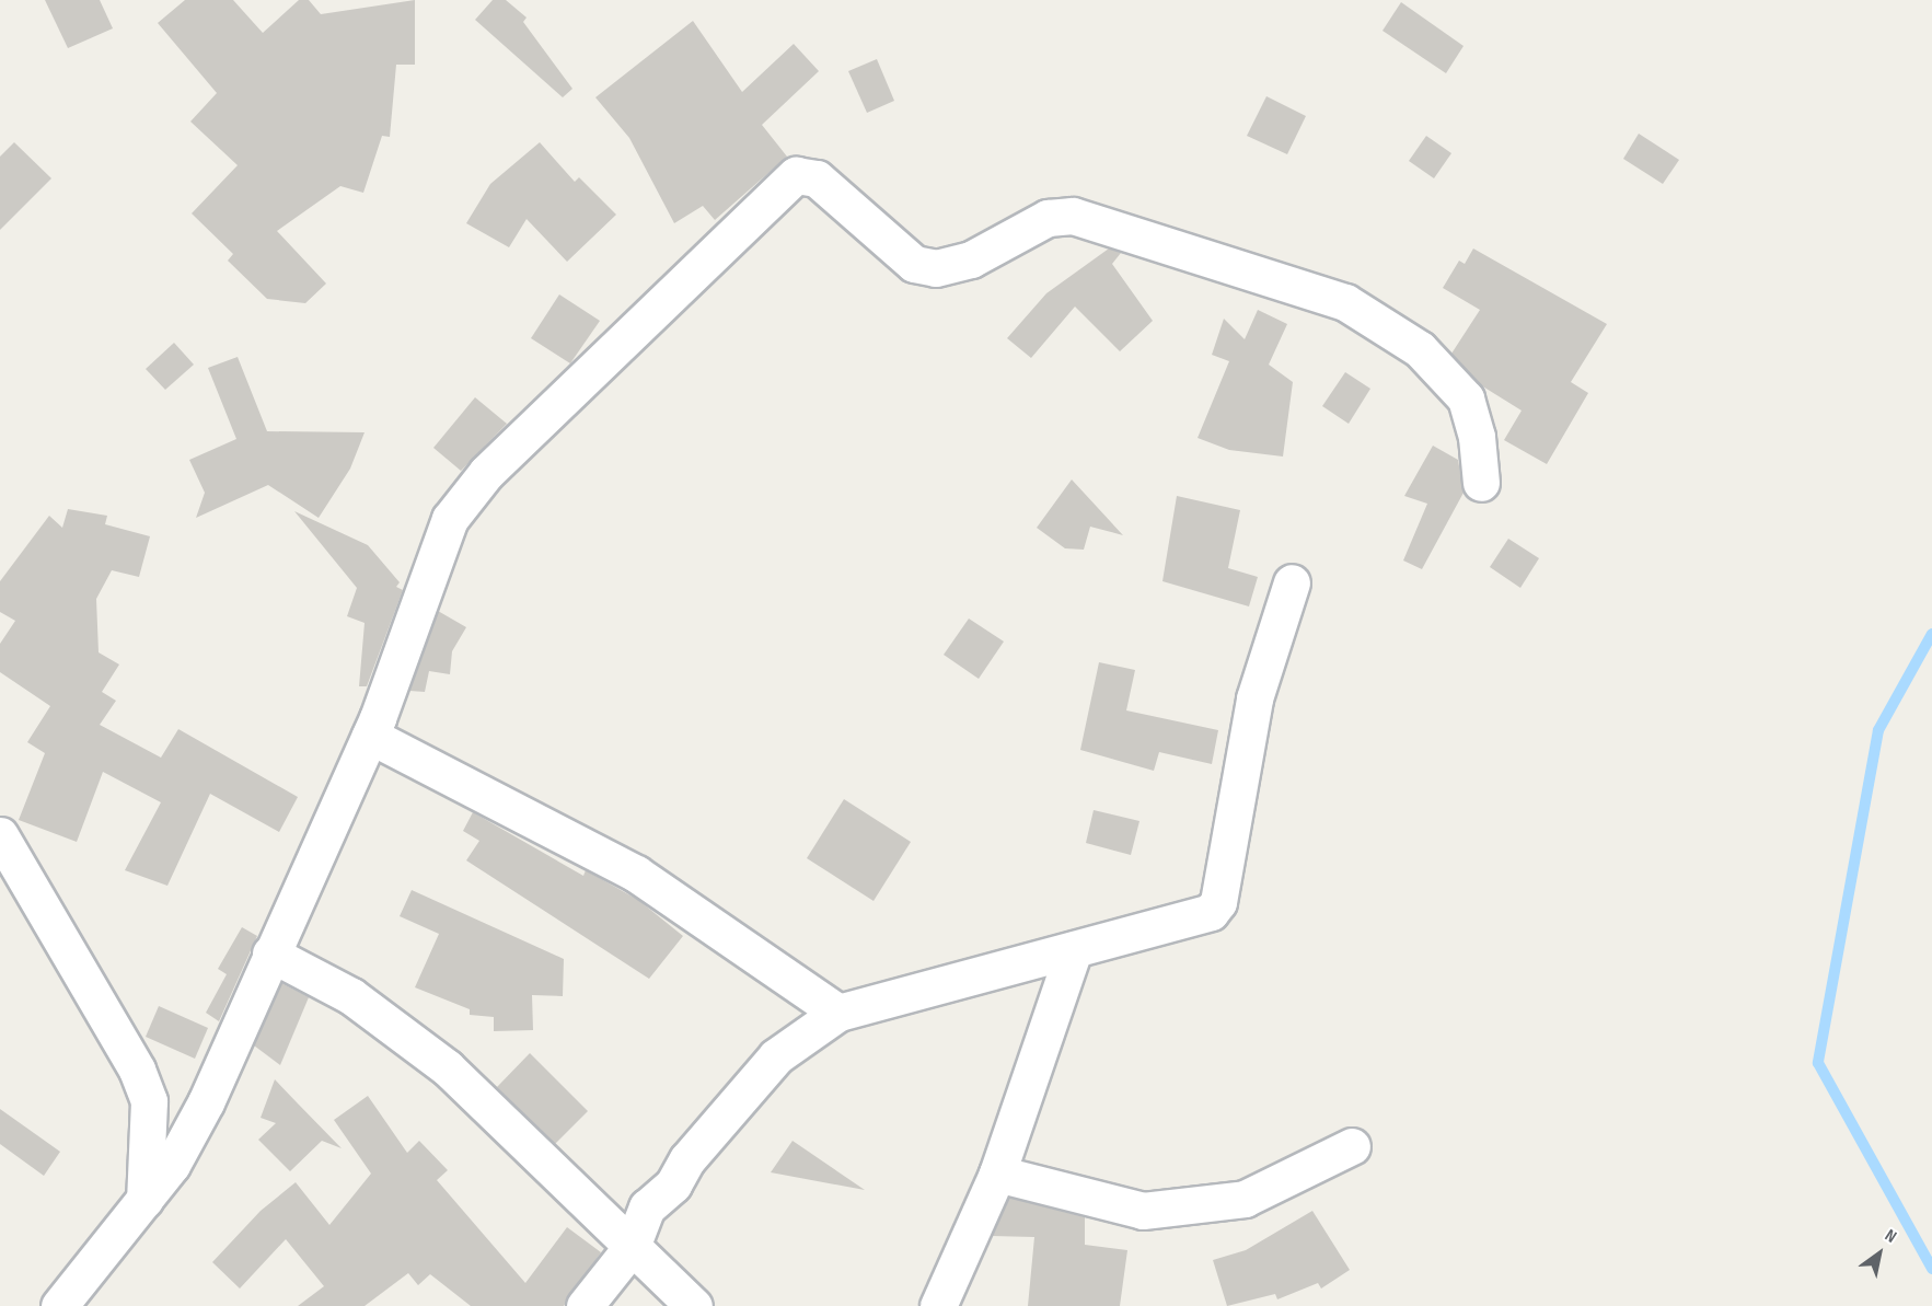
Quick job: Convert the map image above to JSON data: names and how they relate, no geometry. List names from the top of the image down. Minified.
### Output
{"north":"top right"}
